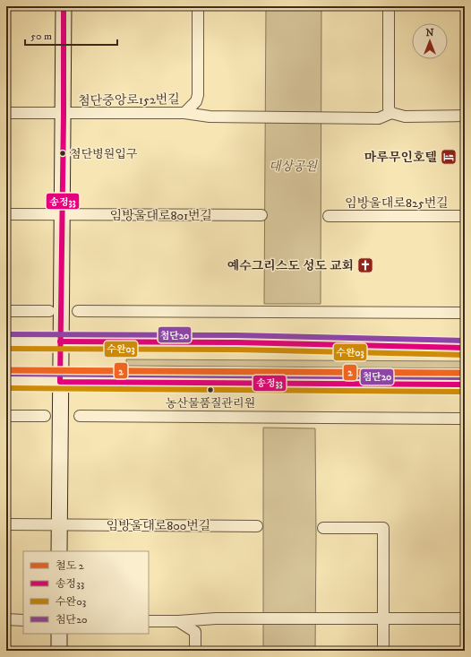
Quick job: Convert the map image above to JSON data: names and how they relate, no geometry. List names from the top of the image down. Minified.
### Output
{"streets":{"street":["첨단중앙로152번길","임방울대로825번길","임방울대로801번길","임방울대로800번길"]},"parks":["대상공원"],"places":{"other":["첨단병원입구","농산물품질관리원"],"hotel":["마루무인호텔"],"church":["예수그리스도 성도 교회"]},"lines":["transit line 송정33","transit line 첨단20","transit line 수완03","rail line 2"],"legend":["철도 2","송정33","수완03","첨단20"],"scale_bar":"50 m","north":"top"}
